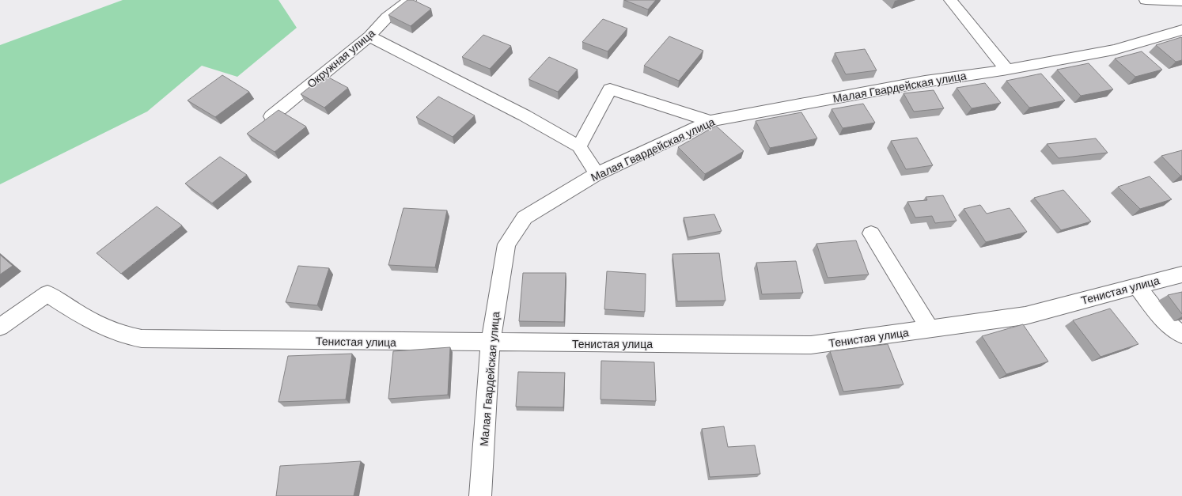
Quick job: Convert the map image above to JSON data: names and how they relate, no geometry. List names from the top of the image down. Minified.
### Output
{"streets":{"street":["Окружная улица","Малая Гвардейская улица","Тенистая улица"]},"crossings":[["Малая Гвардейская улица","Тенистая улица"]]}
